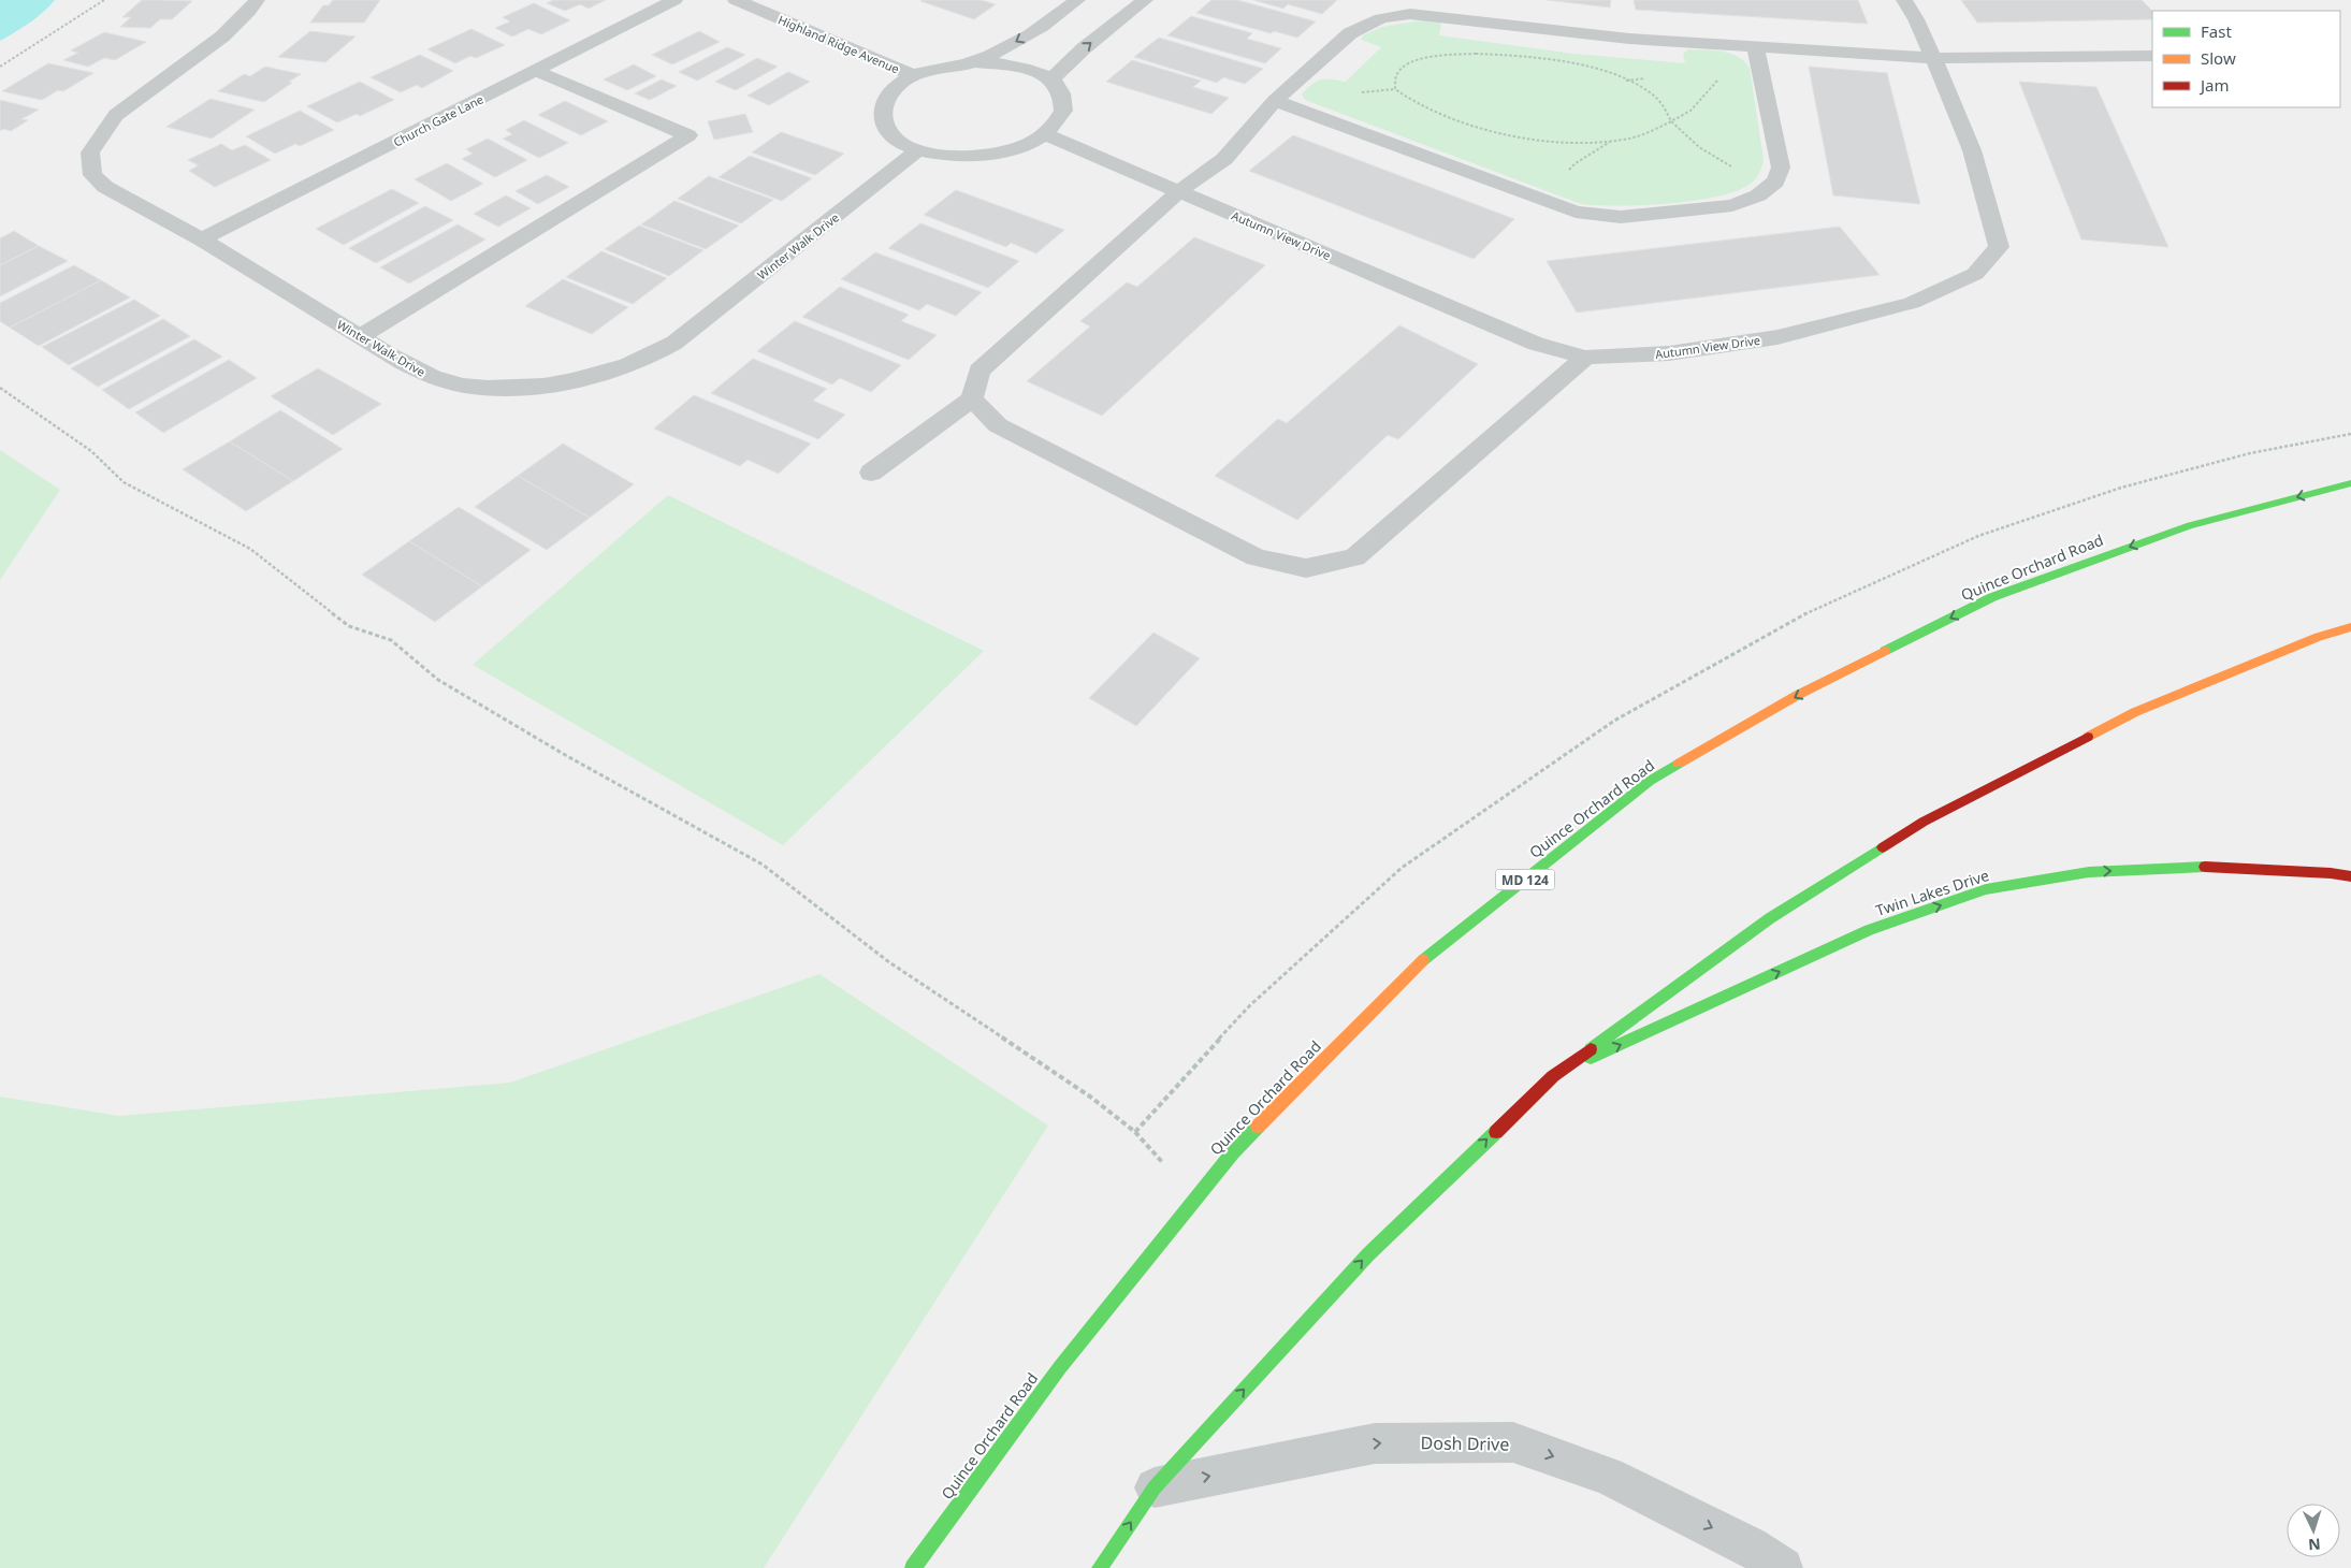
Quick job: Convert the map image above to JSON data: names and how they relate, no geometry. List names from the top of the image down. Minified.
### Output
{"streets":{"main road":["Quince Orchard Road","MD 124","Twin Lakes Drive"],"street":["Highland Ridge Avenue","Church Gate Lane","Autumn View Drive","Winter Walk Drive","Dosh Drive"]},"crossings":[["Church Gate Lane","Winter Walk Drive"]],"one_way":["Quince Orchard Road","Dosh Drive"],"legend":["Fast","Slow","Jam"],"north":"bottom"}
